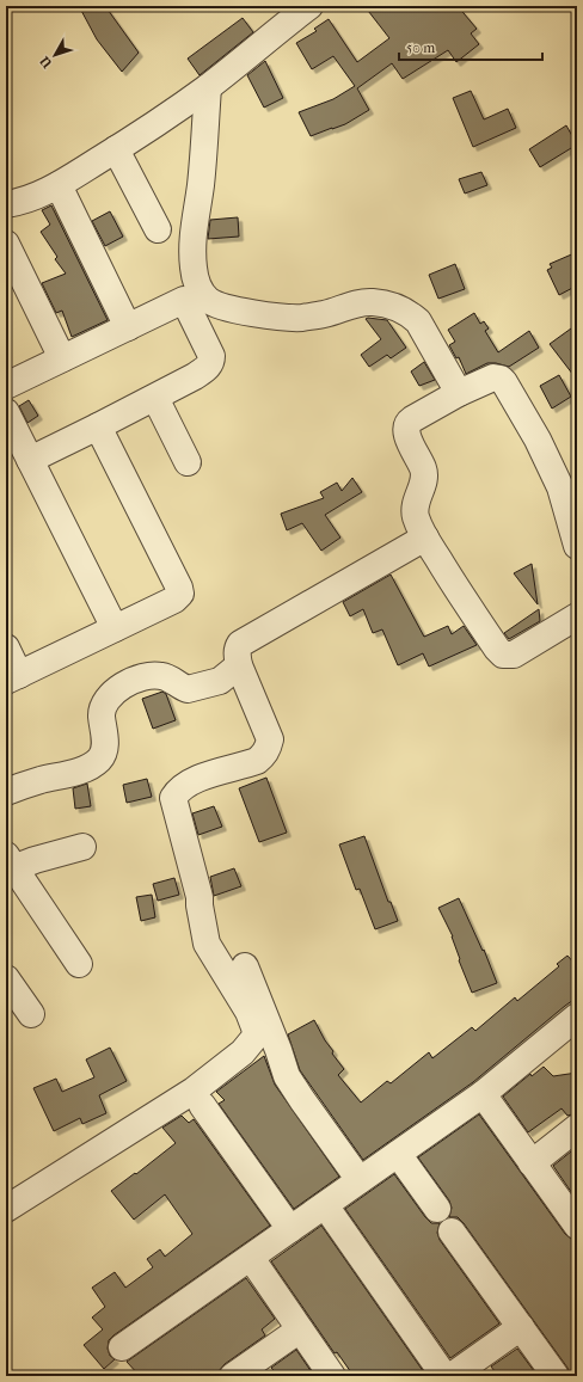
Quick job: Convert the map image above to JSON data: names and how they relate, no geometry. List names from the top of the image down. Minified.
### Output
{"scale_bar":"50 m","north":"bottom left"}
